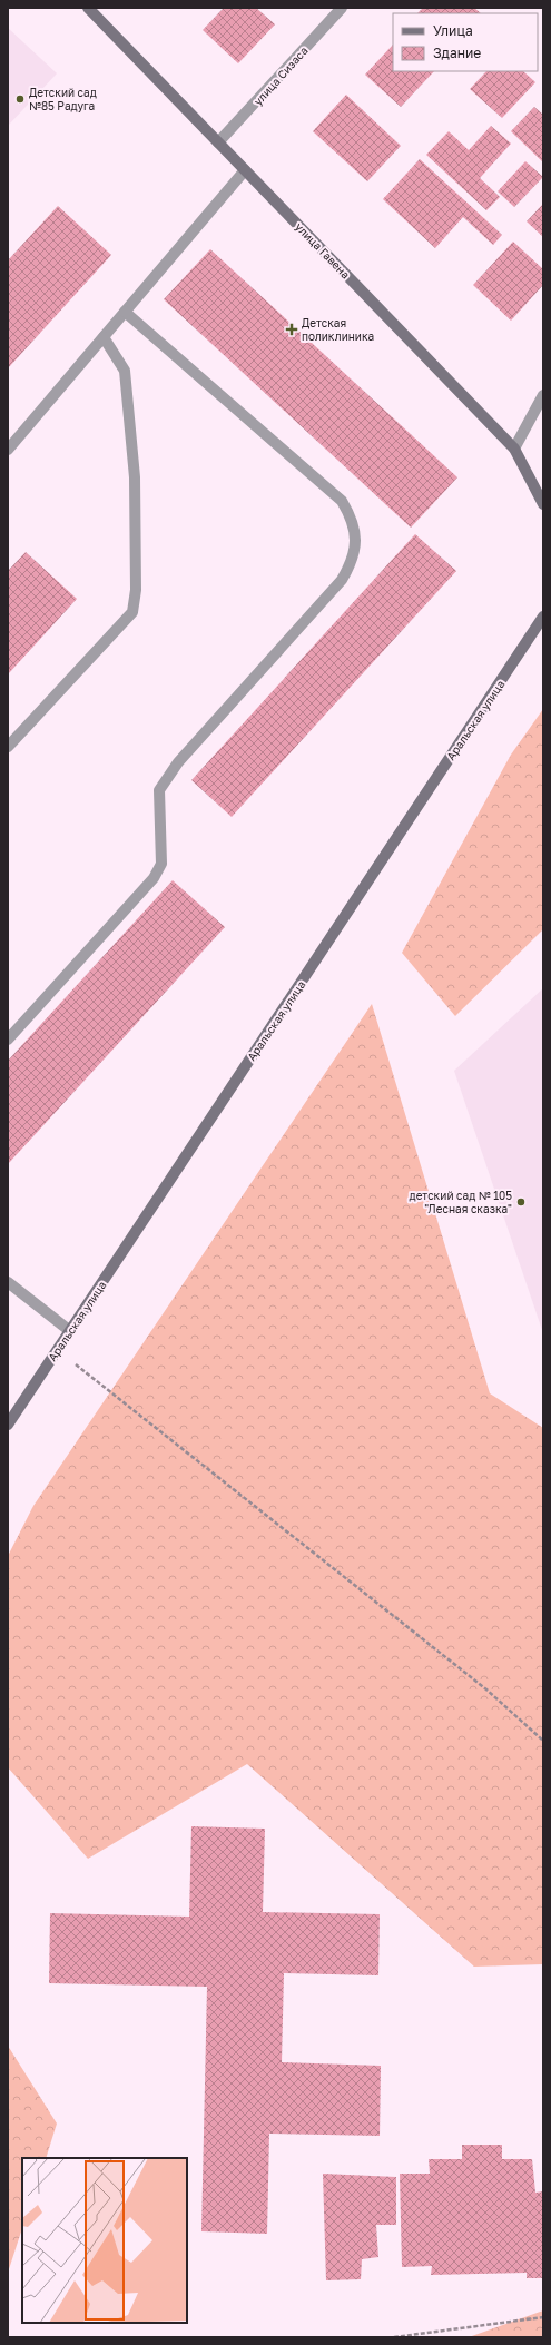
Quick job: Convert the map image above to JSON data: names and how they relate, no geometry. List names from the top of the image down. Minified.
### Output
{"streets":{"street":["улица Сизаса","улица Гавена","Аральская улица"]},"crossings":[["улица Сизаса","улица Гавена"]],"places":{"other":["Детский сад №85 Радуга","детский сад № 105 \"Лесная сказка\""],"health":["Детская поликлиника"]},"legend":["Улица","Здание"]}
